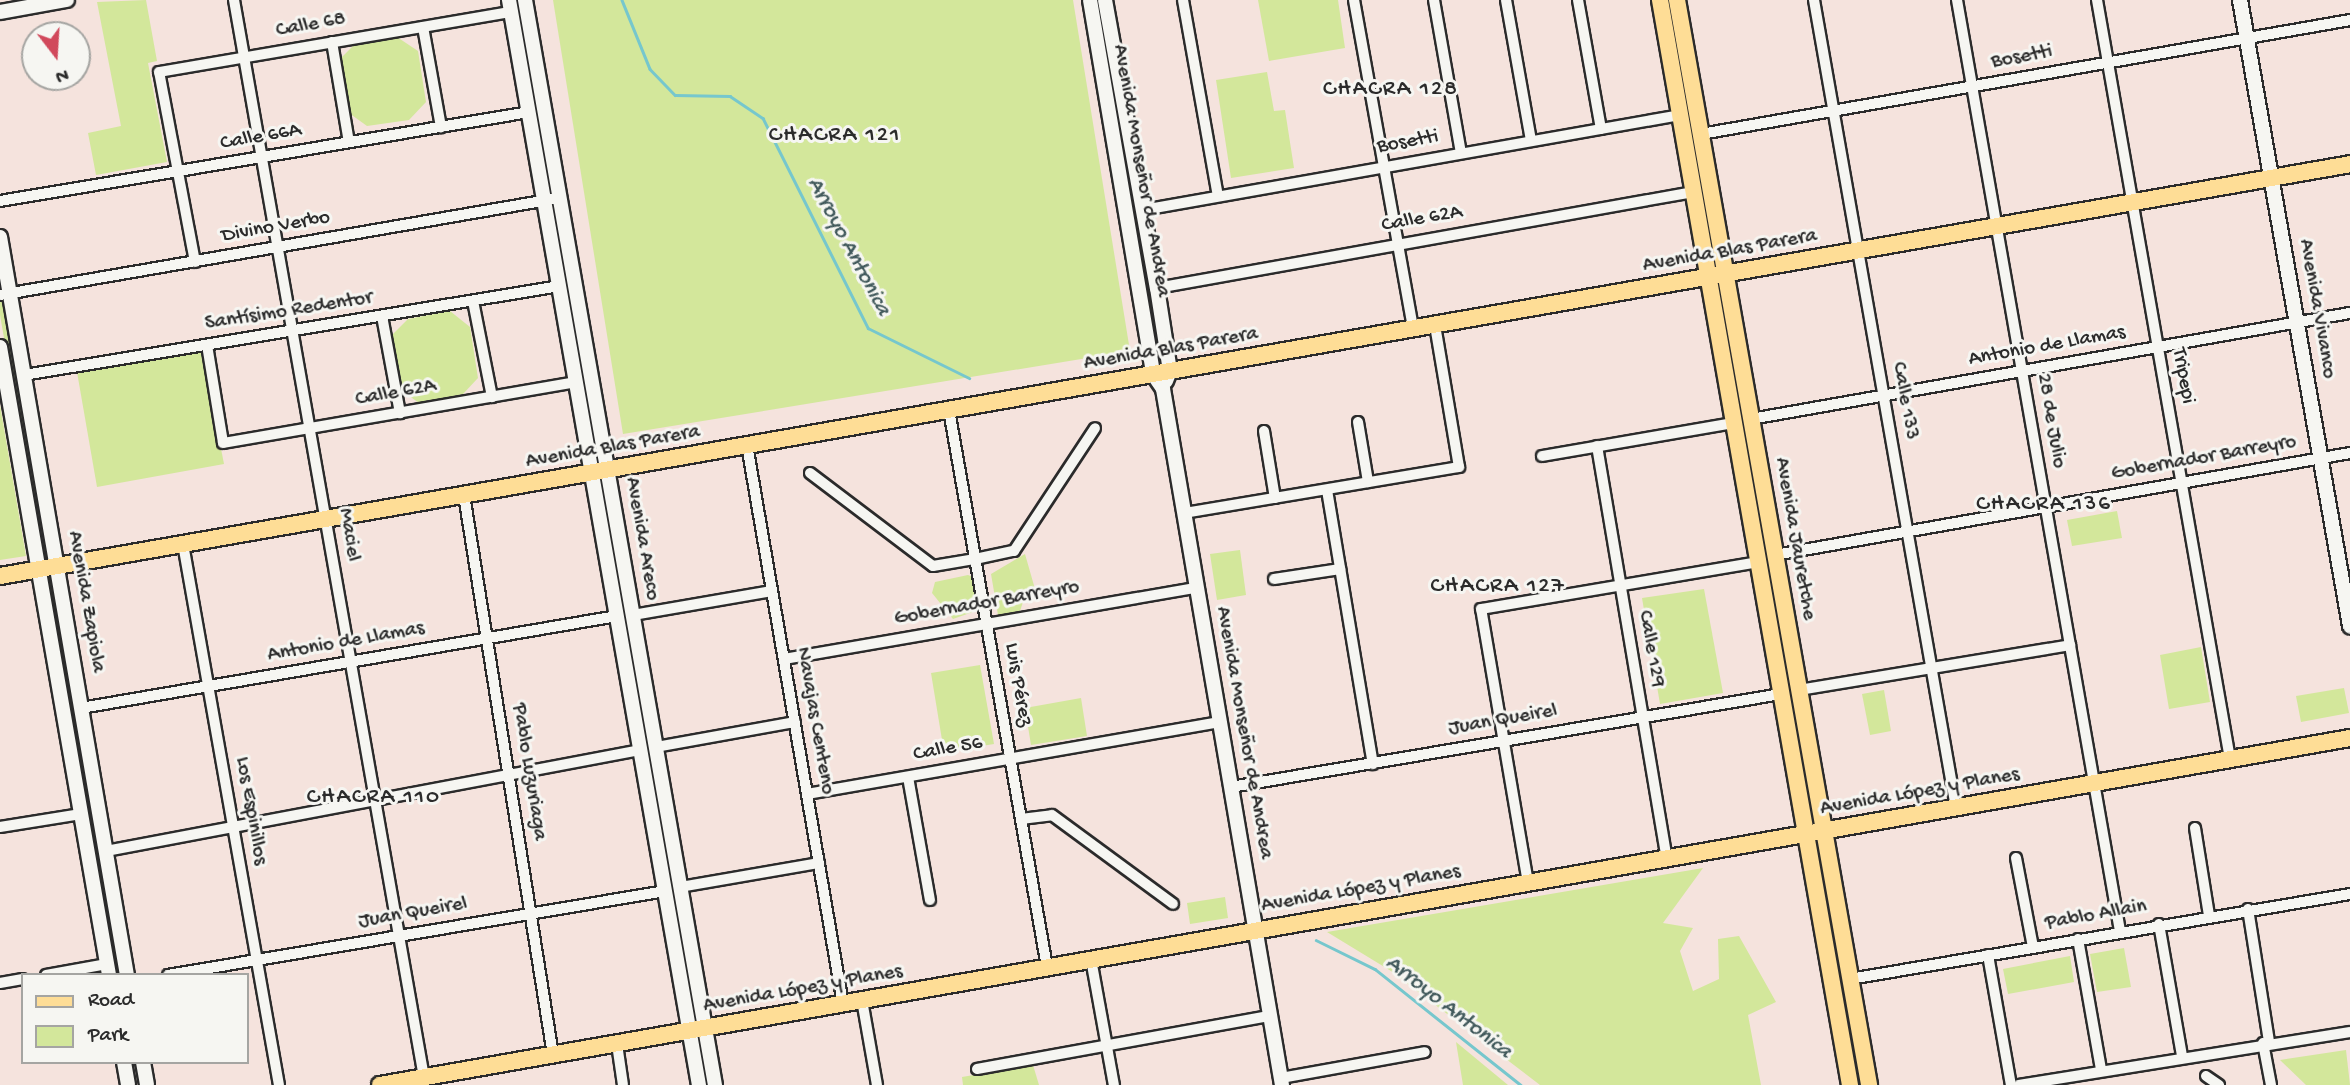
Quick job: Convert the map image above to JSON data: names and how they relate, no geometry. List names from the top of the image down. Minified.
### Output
{"streets":{"main road":["Avenida Monseñor de Andrea","Avenida Blas Parera","Avenida Vivanco","Avenida Areco","Avenida Jauretche","Avenida Zapiola","Avenida López y Planes"],"street":["Calle 68","Bosetti","Calle 66A","Calle 62A","Divino Verbo","Santísimo Redentor","Antonio de Llamas","Tripepi","Calle 133","28 de Julio","Gobernador Barreyro","Maciel","Calle 129","Luis Pérez","Navajas Centeno","Juan Queirel","Calle 56","Pablo Luzuriaga","Los Espinillos","Pablo Allain"]},"crossings":[["Calle 68","Calle 66A"],["Calle 68","Maciel"],["Calle 68","Avenida Areco"],["Bosetti","Avenida Monseñor de Andrea"],["Bosetti","Avenida Vivanco"],["Bosetti","Tripepi"],["Bosetti","Calle 133"],["Bosetti","28 de Julio"],["Bosetti","Avenida Jauretche"],["Calle 66A","Maciel"],["Calle 66A","Avenida Areco"],["Avenida Monseñor de Andrea","Calle 62A"],["Avenida Monseñor de Andrea","Avenida Blas Parera"],["Avenida Monseñor de Andrea","Gobernador Barreyro"],["Avenida Monseñor de Andrea","Juan Queirel"],["Avenida Monseñor de Andrea","Calle 56"],["Avenida Monseñor de Andrea","Avenida López y Planes"],["Calle 62A","Santísimo Redentor"],["Calle 62A","Maciel"],["Calle 62A","Avenida Areco"],["Calle 62A","Avenida Jauretche"],["Divino Verbo","Maciel"],["Divino Verbo","Avenida Areco"],["Divino Verbo","Avenida Zapiola"],["Avenida Blas Parera","Avenida Vivanco"],["Avenida Blas Parera","Tripepi"],["Avenida Blas Parera","Calle 133"],["Avenida Blas Parera","28 de Julio"],["Avenida Blas Parera","Maciel"],["Avenida Blas Parera","Avenida Areco"],["Avenida Blas Parera","Avenida Jauretche"],["Avenida Blas Parera","Avenida Zapiola"],["Avenida Blas Parera","Luis Pérez"],["Avenida Blas Parera","Navajas Centeno"],["Avenida Blas Parera","Pablo Luzuriaga"],["Avenida Blas Parera","Los Espinillos"],["Avenida Vivanco","Antonio de Llamas"],["Avenida Vivanco","Gobernador Barreyro"],["Santísimo Redentor","Maciel"],["Santísimo Redentor","Avenida Areco"],["Santísimo Redentor","Avenida Zapiola"],["Antonio de Llamas","Tripepi"],["Antonio de Llamas","Calle 133"],["Antonio de Llamas","28 de Julio"],["Antonio de Llamas","Maciel"],["Antonio de Llamas","Avenida Areco"],["Antonio de Llamas","Avenida Jauretche"],["Antonio de Llamas","Avenida Zapiola"],["Antonio de Llamas","Pablo Luzuriaga"],["Antonio de Llamas","Los Espinillos"],["Tripepi","Gobernador Barreyro"],["Tripepi","Avenida López y Planes"],["Calle 133","Gobernador Barreyro"],["Calle 133","Avenida López y Planes"],["28 de Julio","Gobernador Barreyro"],["28 de Julio","Avenida López y Planes"],["28 de Julio","Pablo Allain"],["Gobernador Barreyro","Avenida Jauretche"],["Gobernador Barreyro","Luis Pérez"],["Gobernador Barreyro","Navajas Centeno"],["Maciel","Juan Queirel"],["Maciel","Avenida López y Planes"],["Avenida Areco","Juan Queirel"],["Avenida Areco","Avenida López y Planes"],["Avenida Jauretche","Juan Queirel"],["Avenida Jauretche","Avenida López y Planes"],["Avenida Jauretche","Pablo Allain"],["Calle 129","Juan Queirel"],["Calle 129","Avenida López y Planes"],["Luis Pérez","Calle 56"],["Luis Pérez","Avenida López y Planes"],["Navajas Centeno","Calle 56"],["Navajas Centeno","Avenida López y Planes"],["Juan Queirel","Pablo Luzuriaga"],["Juan Queirel","Los Espinillos"],["Pablo Luzuriaga","Avenida López y Planes"]],"districts":["CHACRA 128","CHACRA 121","CHACRA 136","CHACRA 127","CHACRA 110"],"water":["Arroyo Antonica"],"legend":["Road","Park"],"north":"bottom"}
